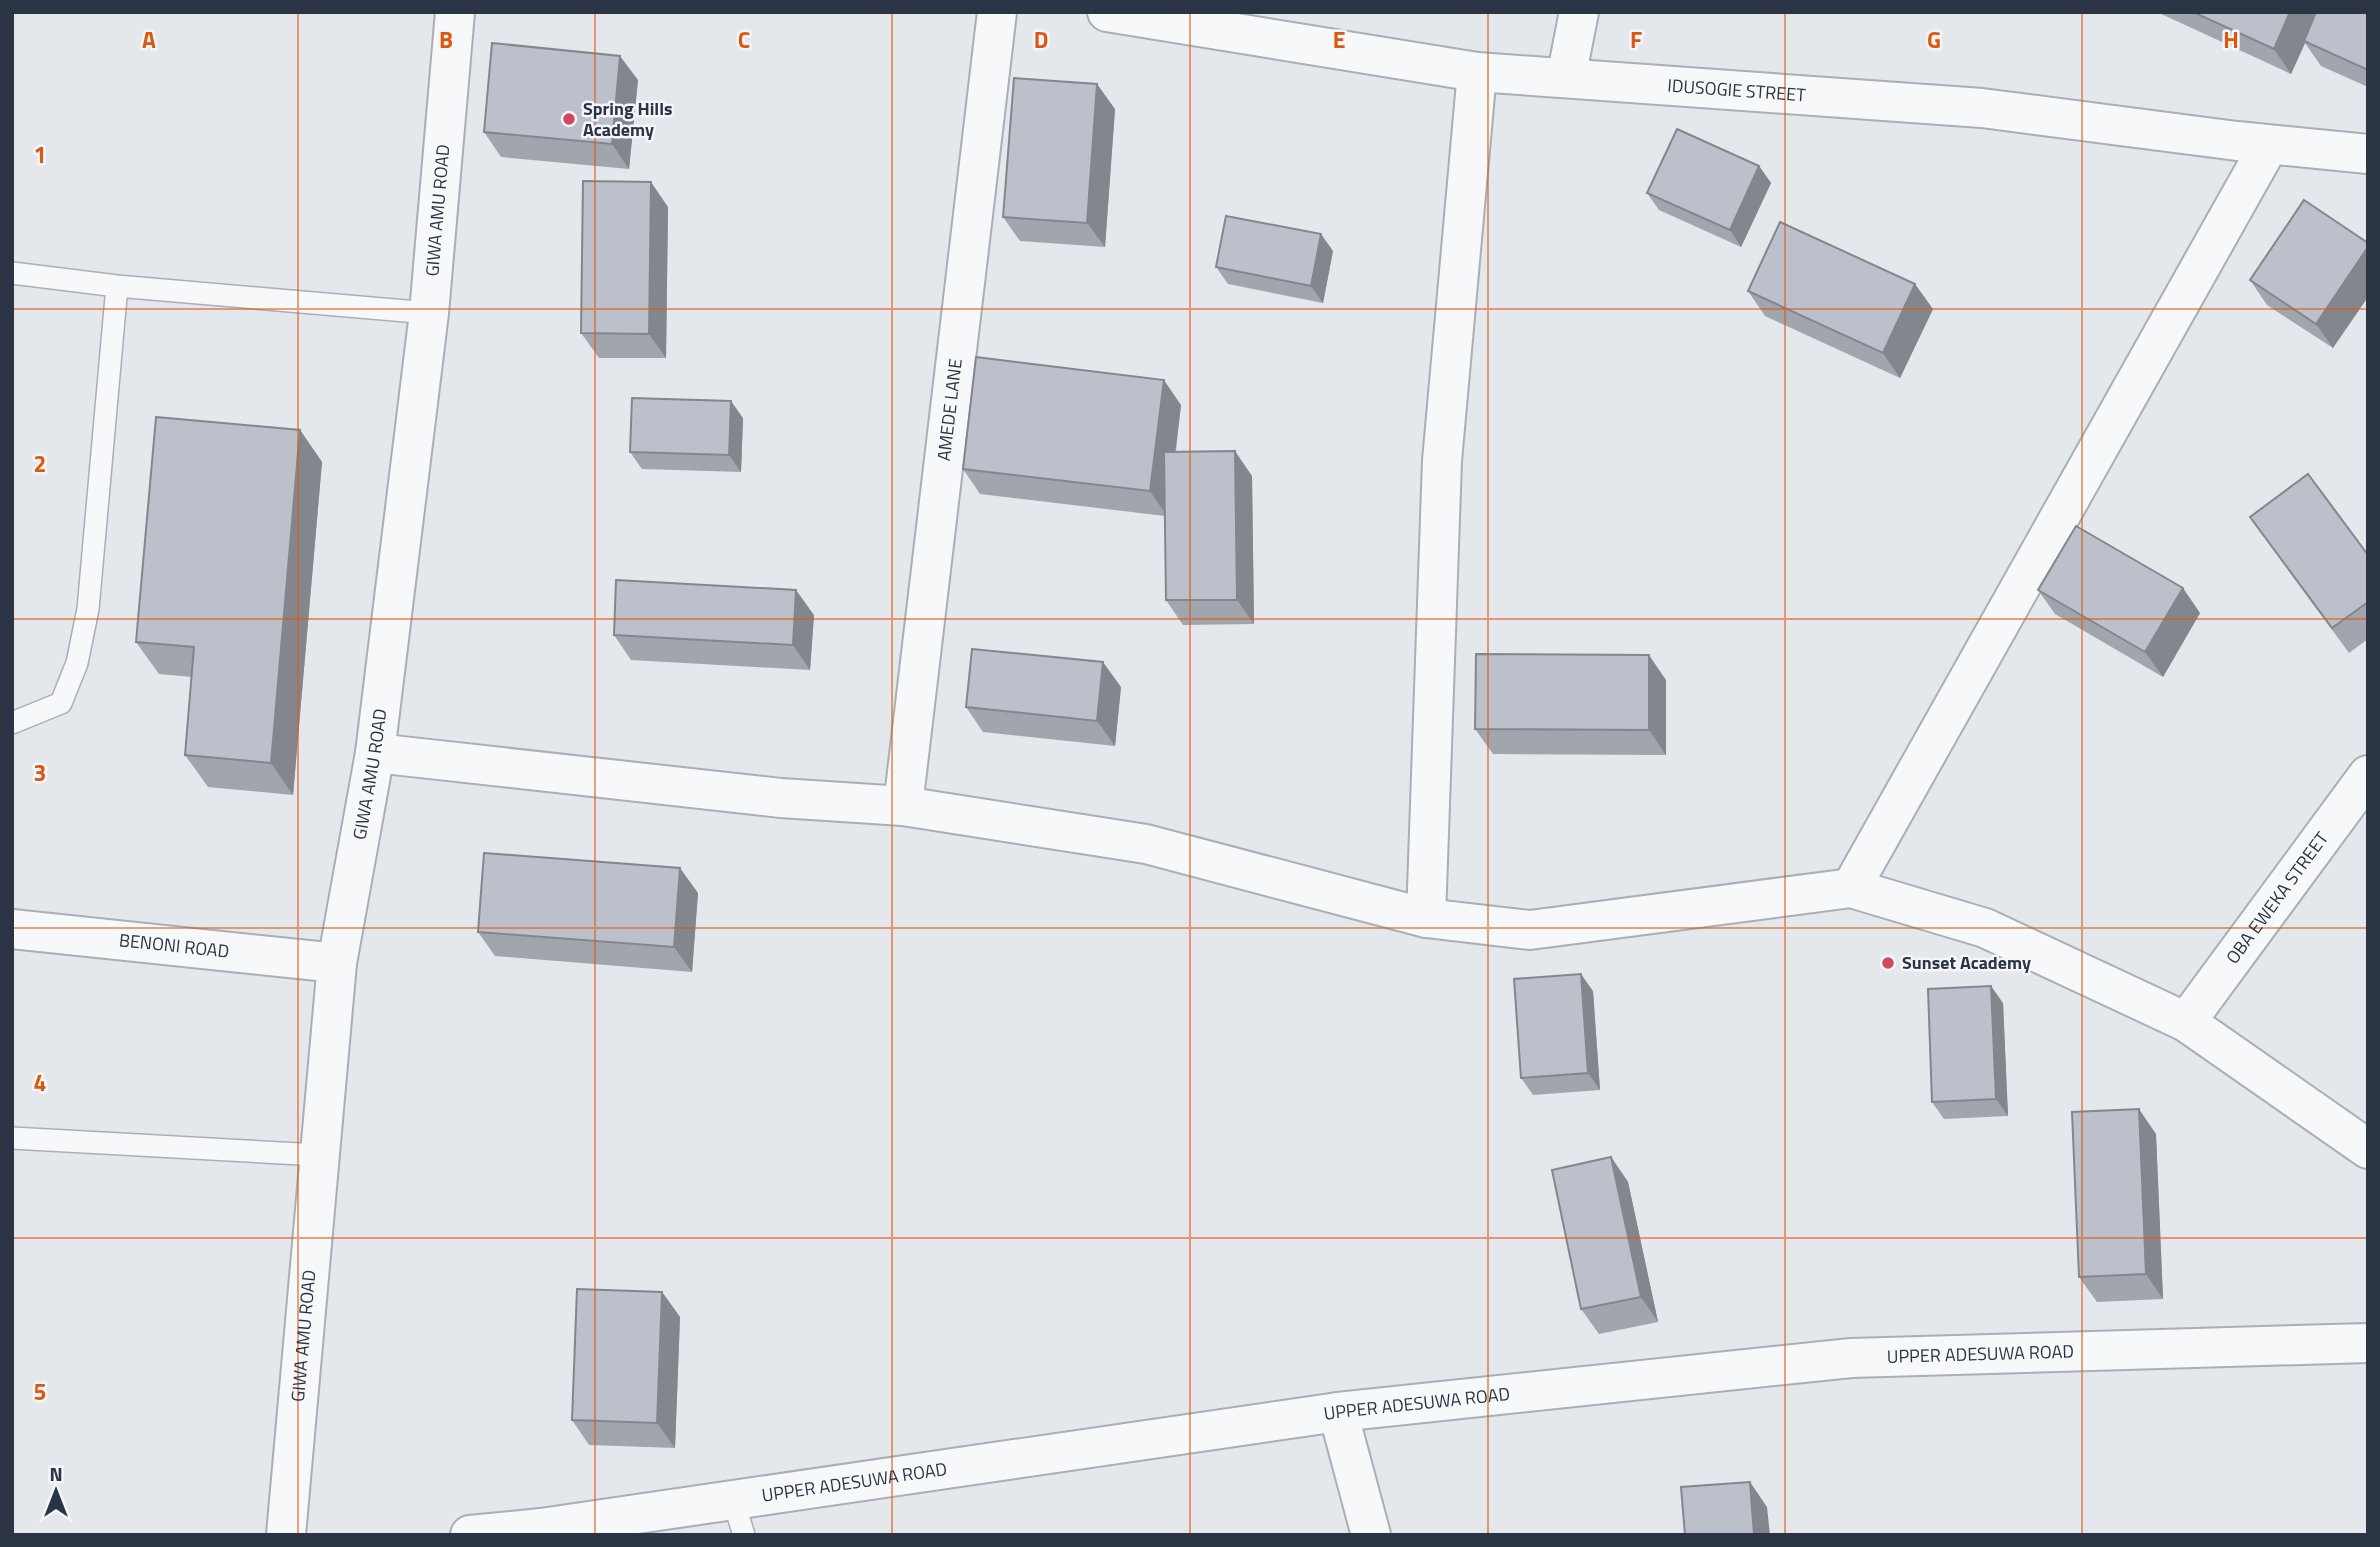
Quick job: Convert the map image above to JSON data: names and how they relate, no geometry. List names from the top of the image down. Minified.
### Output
{"streets":{"street":["IDUSOGIE STREET","GIWA AMU ROAD","AMEDE LANE","OBA EWEKA STREET","BENONI ROAD","UPPER ADESUWA ROAD"]},"crossings":[["GIWA AMU ROAD","BENONI ROAD"]],"places":["Spring Hills Academy","Sunset Academy"],"north":"top","grid":{"columns":["A","B","C","D","E","F","G","H"],"rows":["1","2","3","4","5"]}}
